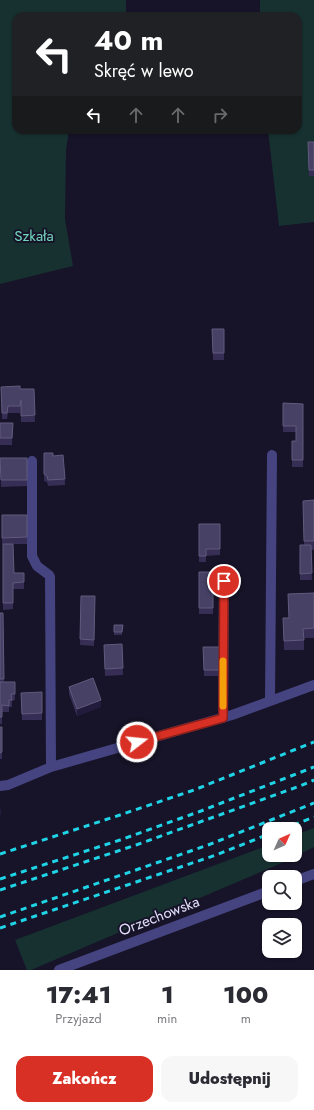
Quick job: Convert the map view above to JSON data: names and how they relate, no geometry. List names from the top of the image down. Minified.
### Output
{"streets":{"street":["Orzechowska"]},"parks":["Szkała"],"north":"top right","page":{"turn":["40 m","Skręć w lewo"],"eta":["17:41","Przyjazd","1","min","100","m"],"buttons":["Zakończ","Udostępnij"]}}
